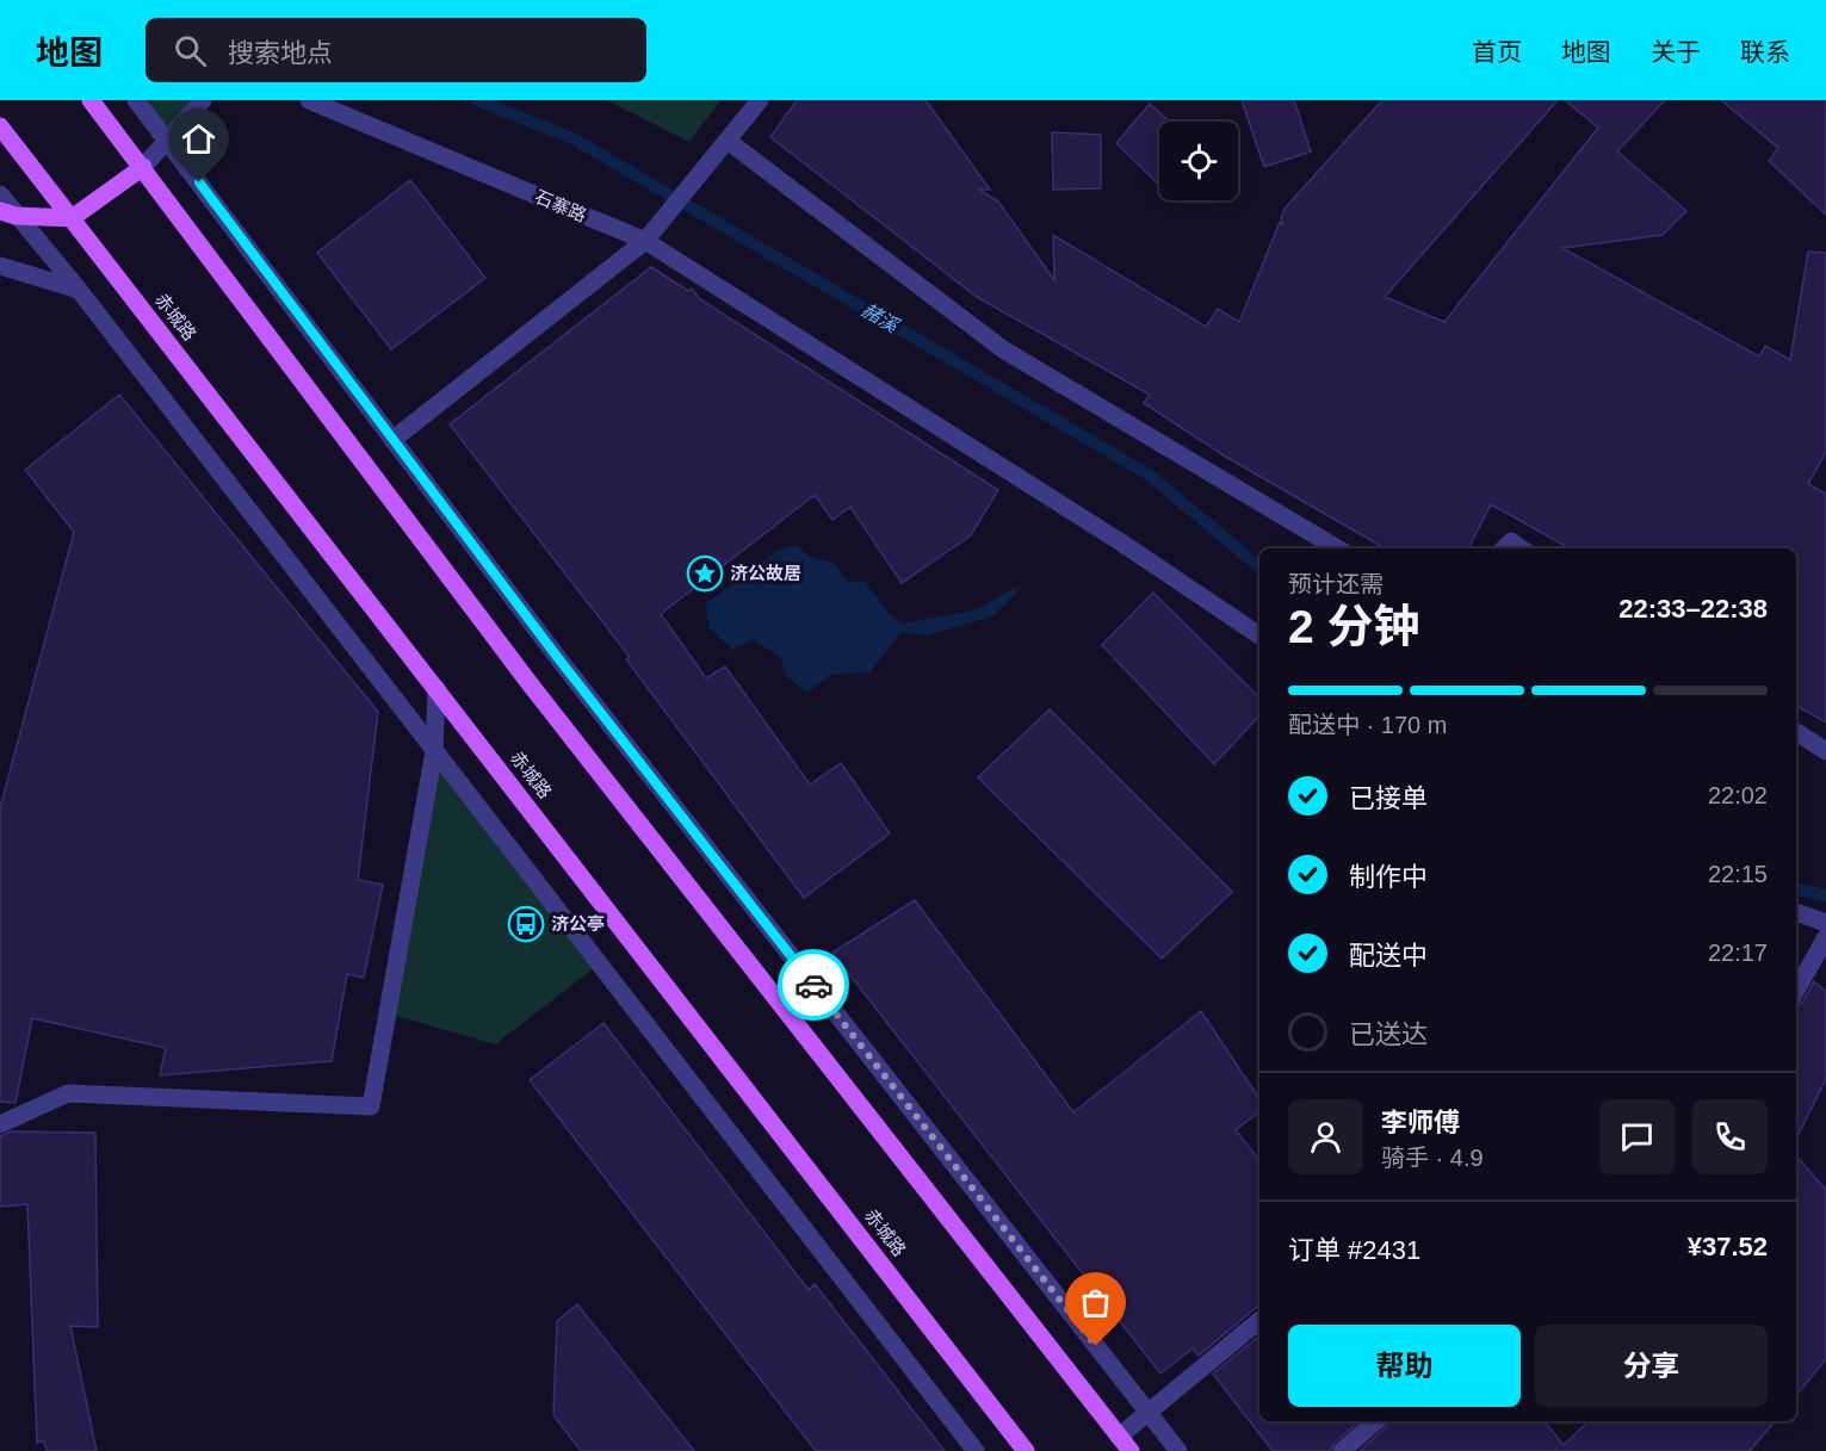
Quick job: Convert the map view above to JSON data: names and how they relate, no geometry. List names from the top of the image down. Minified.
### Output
{"streets":{"main road":["赤城路"],"street":["石寨路"]},"water":["赭溪"],"places":{"place":["济公故居"],"bus stop":["济公亭"]},"page":{"header":"地图","search":"搜索地点","nav":["首页","地图","关于","联系"],"heading":["2 分钟","预计还需","22:33–22:38"],"panel":["李师傅","骑手 · 4.9","订单 #2431","¥37.52"],"bar":"配送中 · 170 m","list":[["已接单","22:02"],["制作中","22:15"],["配送中","22:17"],"已送达"],"buttons":["帮助","分享"]}}
